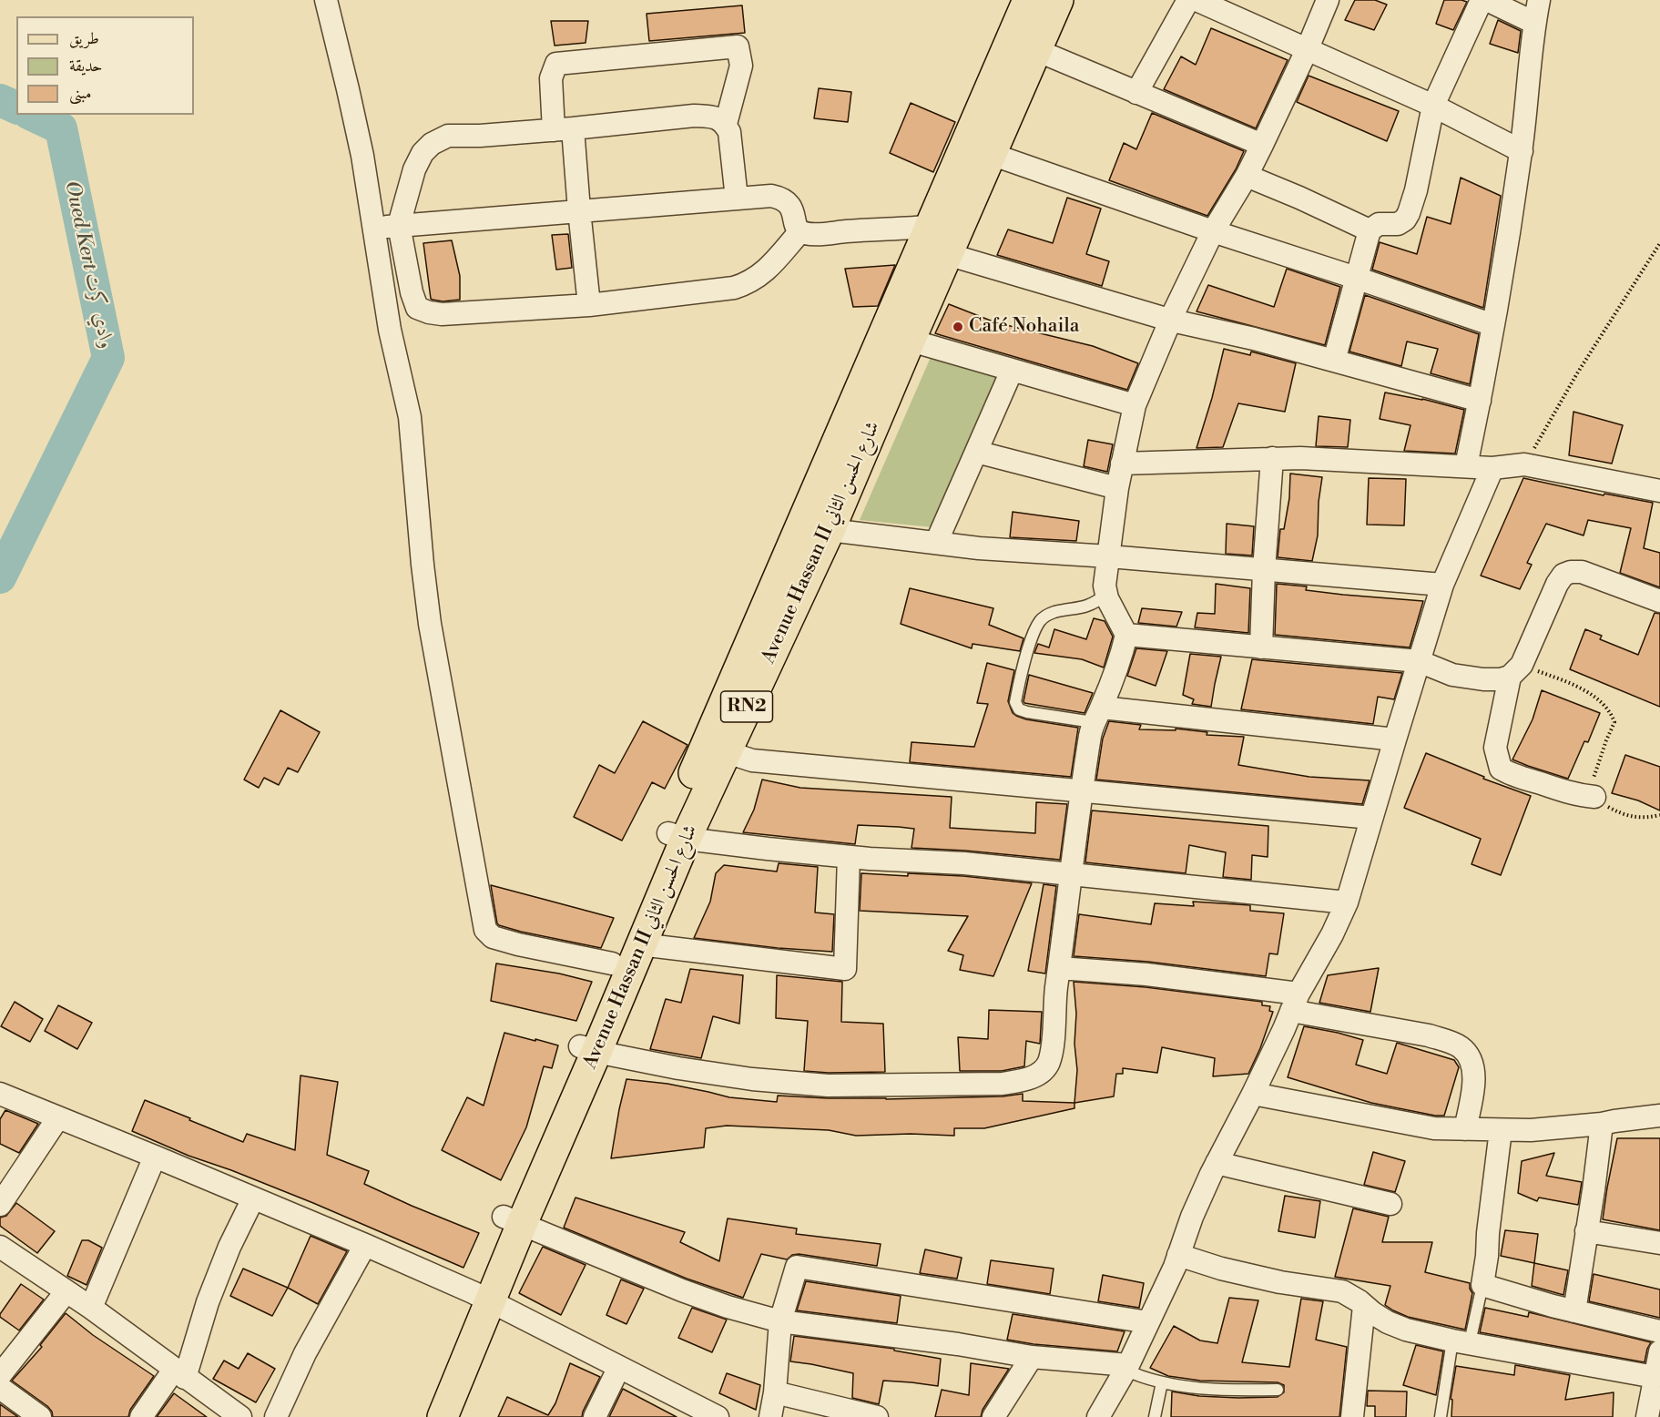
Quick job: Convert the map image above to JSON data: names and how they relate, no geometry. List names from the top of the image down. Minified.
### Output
{"streets":{"main road":["Avenue Hassan II شارع الحسن الثاني","RN2"]},"water":["Oued Kert وادي كرت"],"places":["Café Nohaila"],"legend":["طريق","حديقة","مبنى"]}
